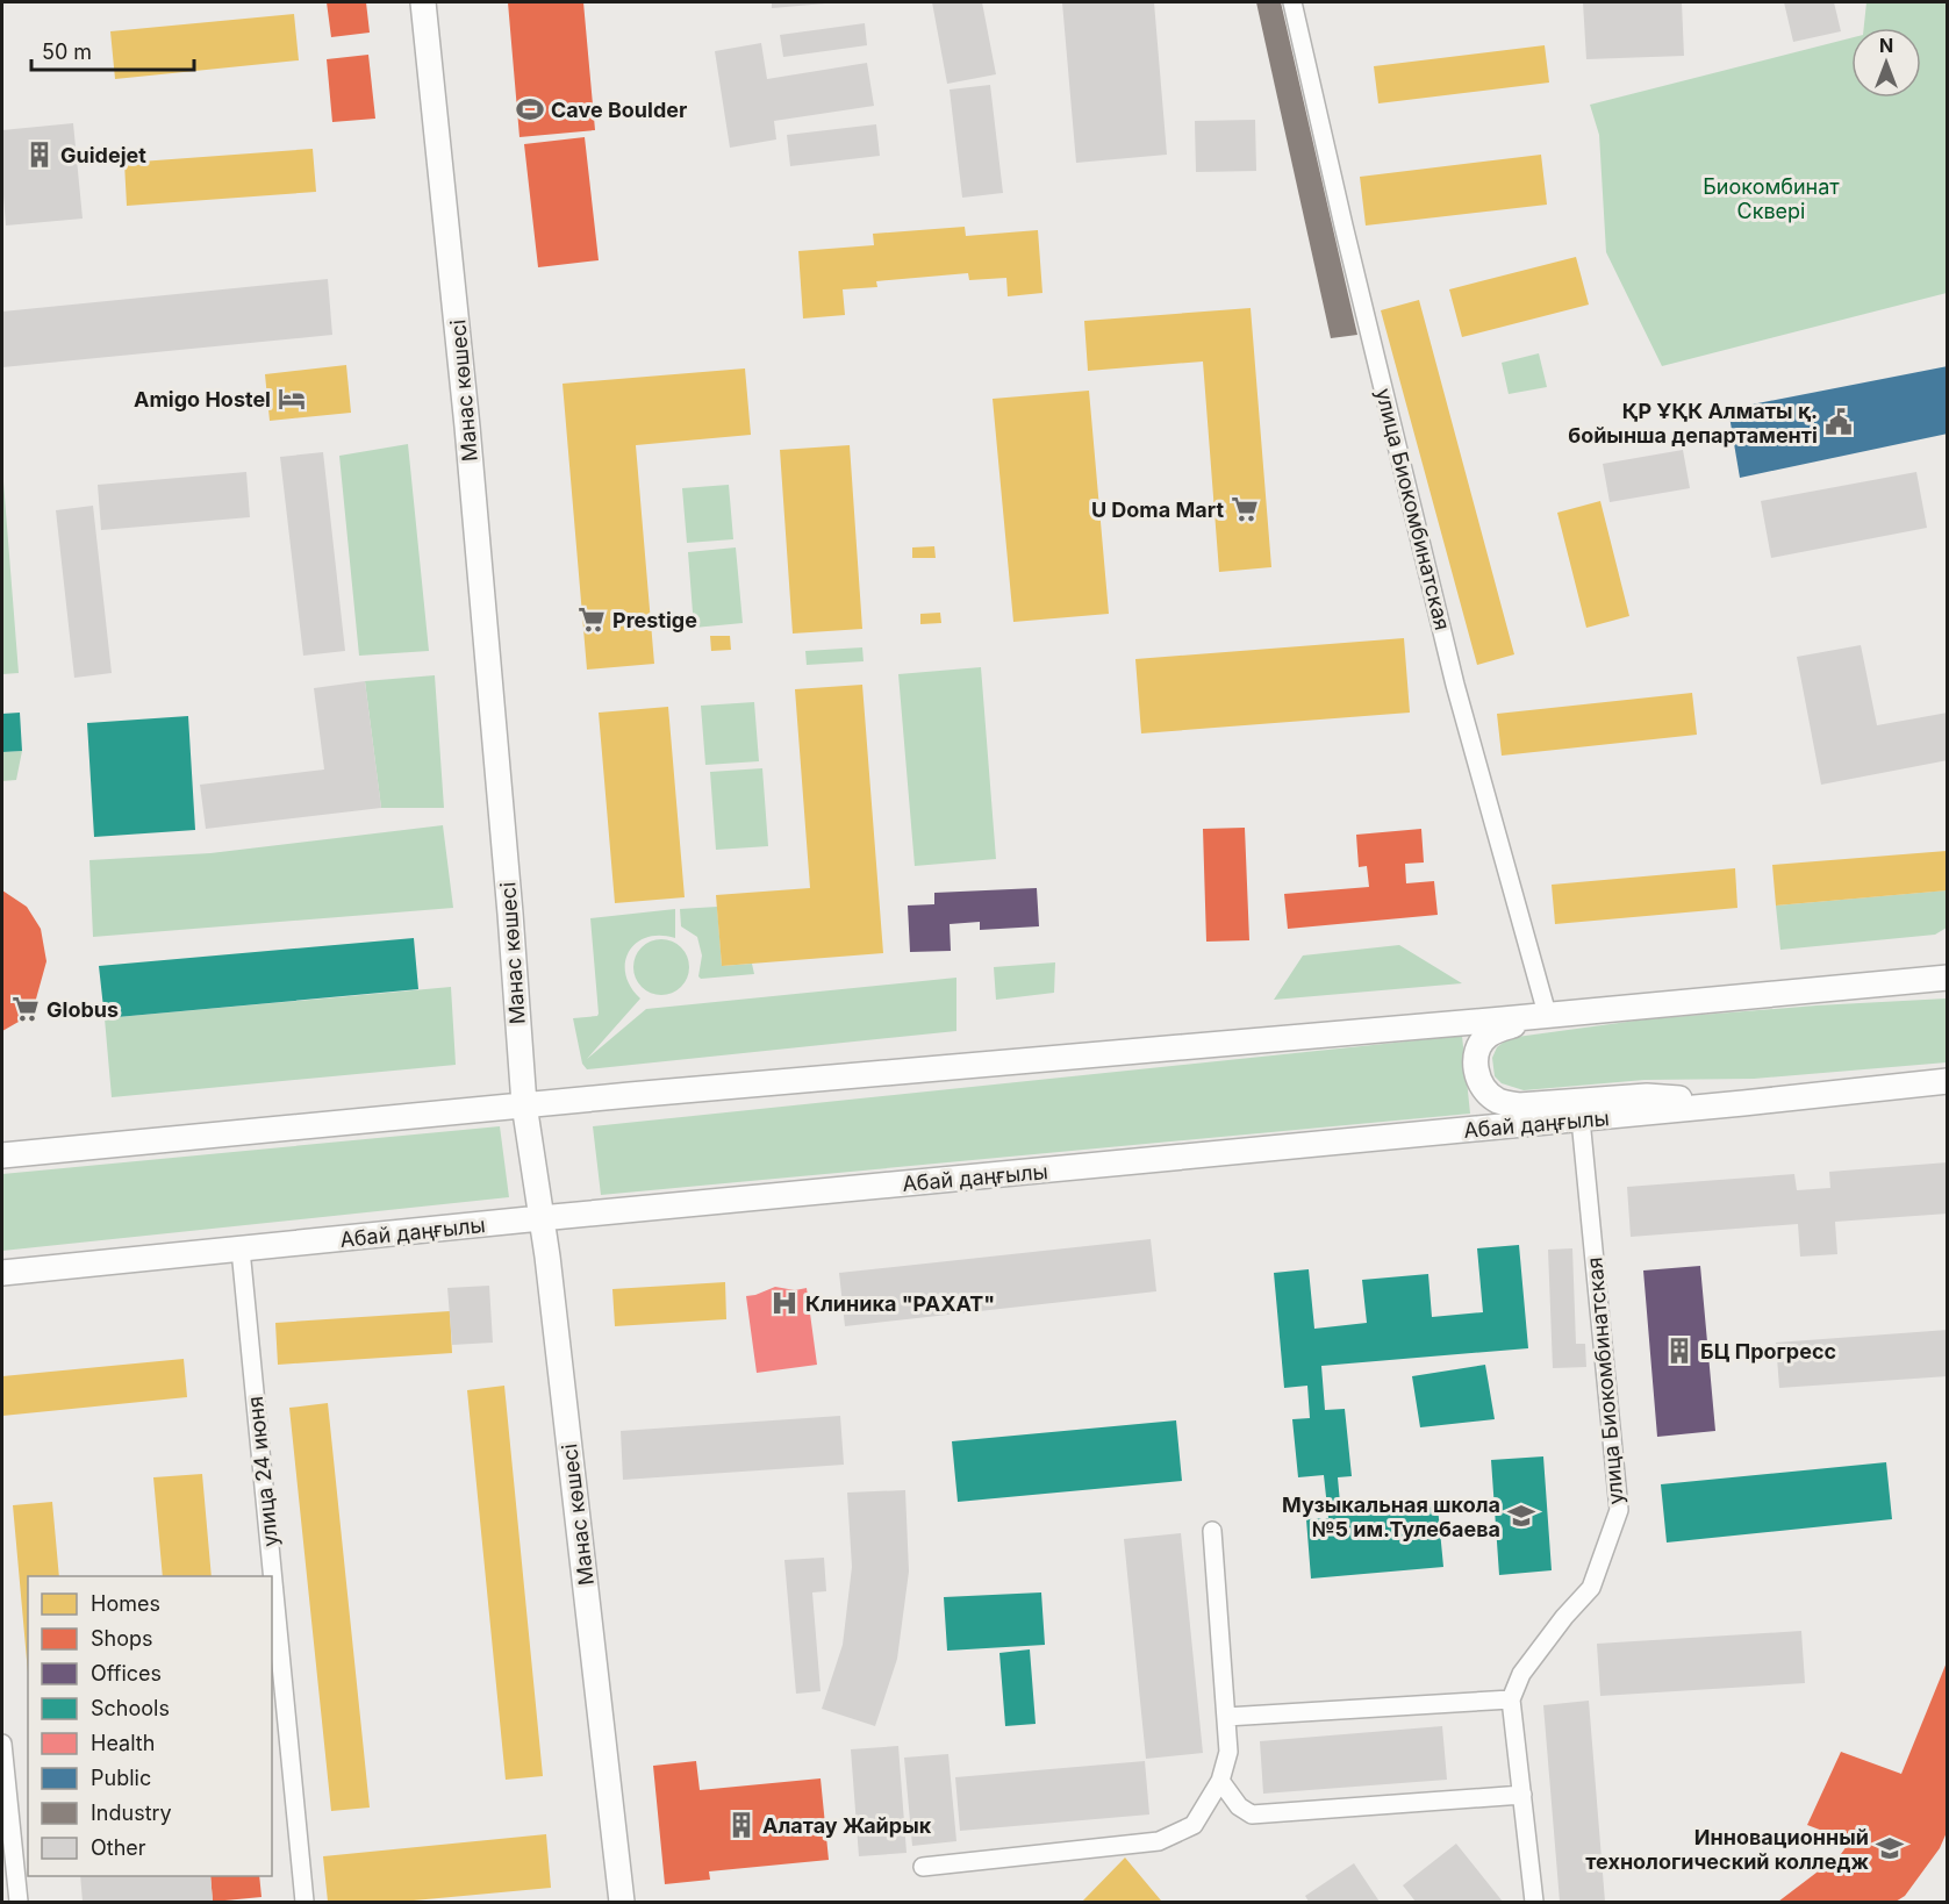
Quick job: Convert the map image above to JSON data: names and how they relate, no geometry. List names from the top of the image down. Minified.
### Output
{"streets":{"main road":["Манас көшесі","Абай даңғылы"],"street":["улица Биокомбинатская","улица 24 июня"]},"crossings":[["Манас көшесі","Абай даңғылы"],["улица Биокомбинатская","Абай даңғылы"],["Абай даңғылы","улица 24 июня"]],"parks":["Биокомбинат Сквері"],"places":{"sports":["Cave Boulder"],"building":["Guidejet","БЦ Прогресс","Алатау Жайрык"],"hotel":["Amigo Hostel"],"public building":["ҚР ҰҚК Алматы қ. бойынша департаменті"],"supermarket":["U Doma Mart","Prestige","Globus"],"hospital":["Клиника \"РАХАТ\""],"school or university":["Музыкальная школа №5 им.Тулебаева","Инновационный технологический колледж"]},"legend":["Homes","Shops","Offices","Schools","Health","Public","Industry","Other"],"scale_bar":"50 m","north":"top"}
